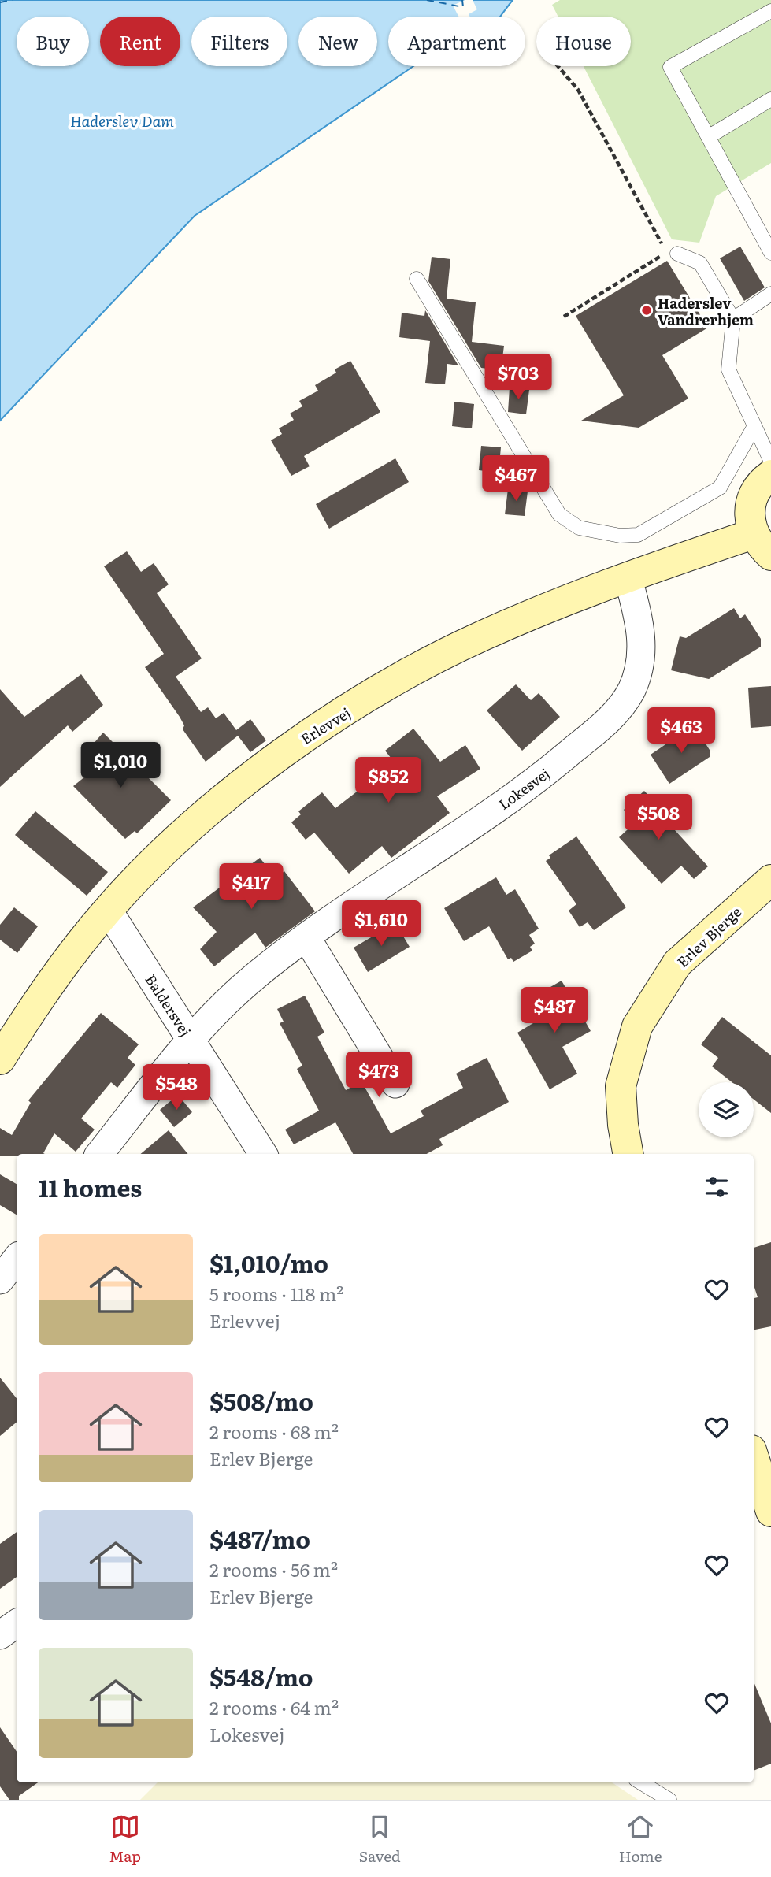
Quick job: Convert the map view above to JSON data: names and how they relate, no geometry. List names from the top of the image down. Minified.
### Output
{"streets":{"street":["Erlevvej","Lokesvej","Erlev Bjerge","Baldersvej"]},"crossings":[["Erlevvej","Lokesvej"],["Erlevvej","Baldersvej"],["Lokesvej","Baldersvej"]],"water":["Haderslev Dam"],"places":["Haderslev Vandrerhjem"],"page":{"chip":["Buy","Rent","Filters","New","Apartment","House"],"price":["$703","$467","$463","$1,010","$852","$508","$417","$1,610","$487","$473","$548"],"heading":"11 homes","list":[{"name":"$1,010/mo","note":"5 rooms · 118 m² · Erlevvej"},{"name":"$508/mo","note":"2 rooms · 68 m² · Erlev Bjerge"},{"name":"$487/mo","note":"2 rooms · 56 m² · Erlev Bjerge"},{"name":"$548/mo","note":"2 rooms · 64 m² · Lokesvej"}],"tabs":["Map","Saved","Home"]}}
